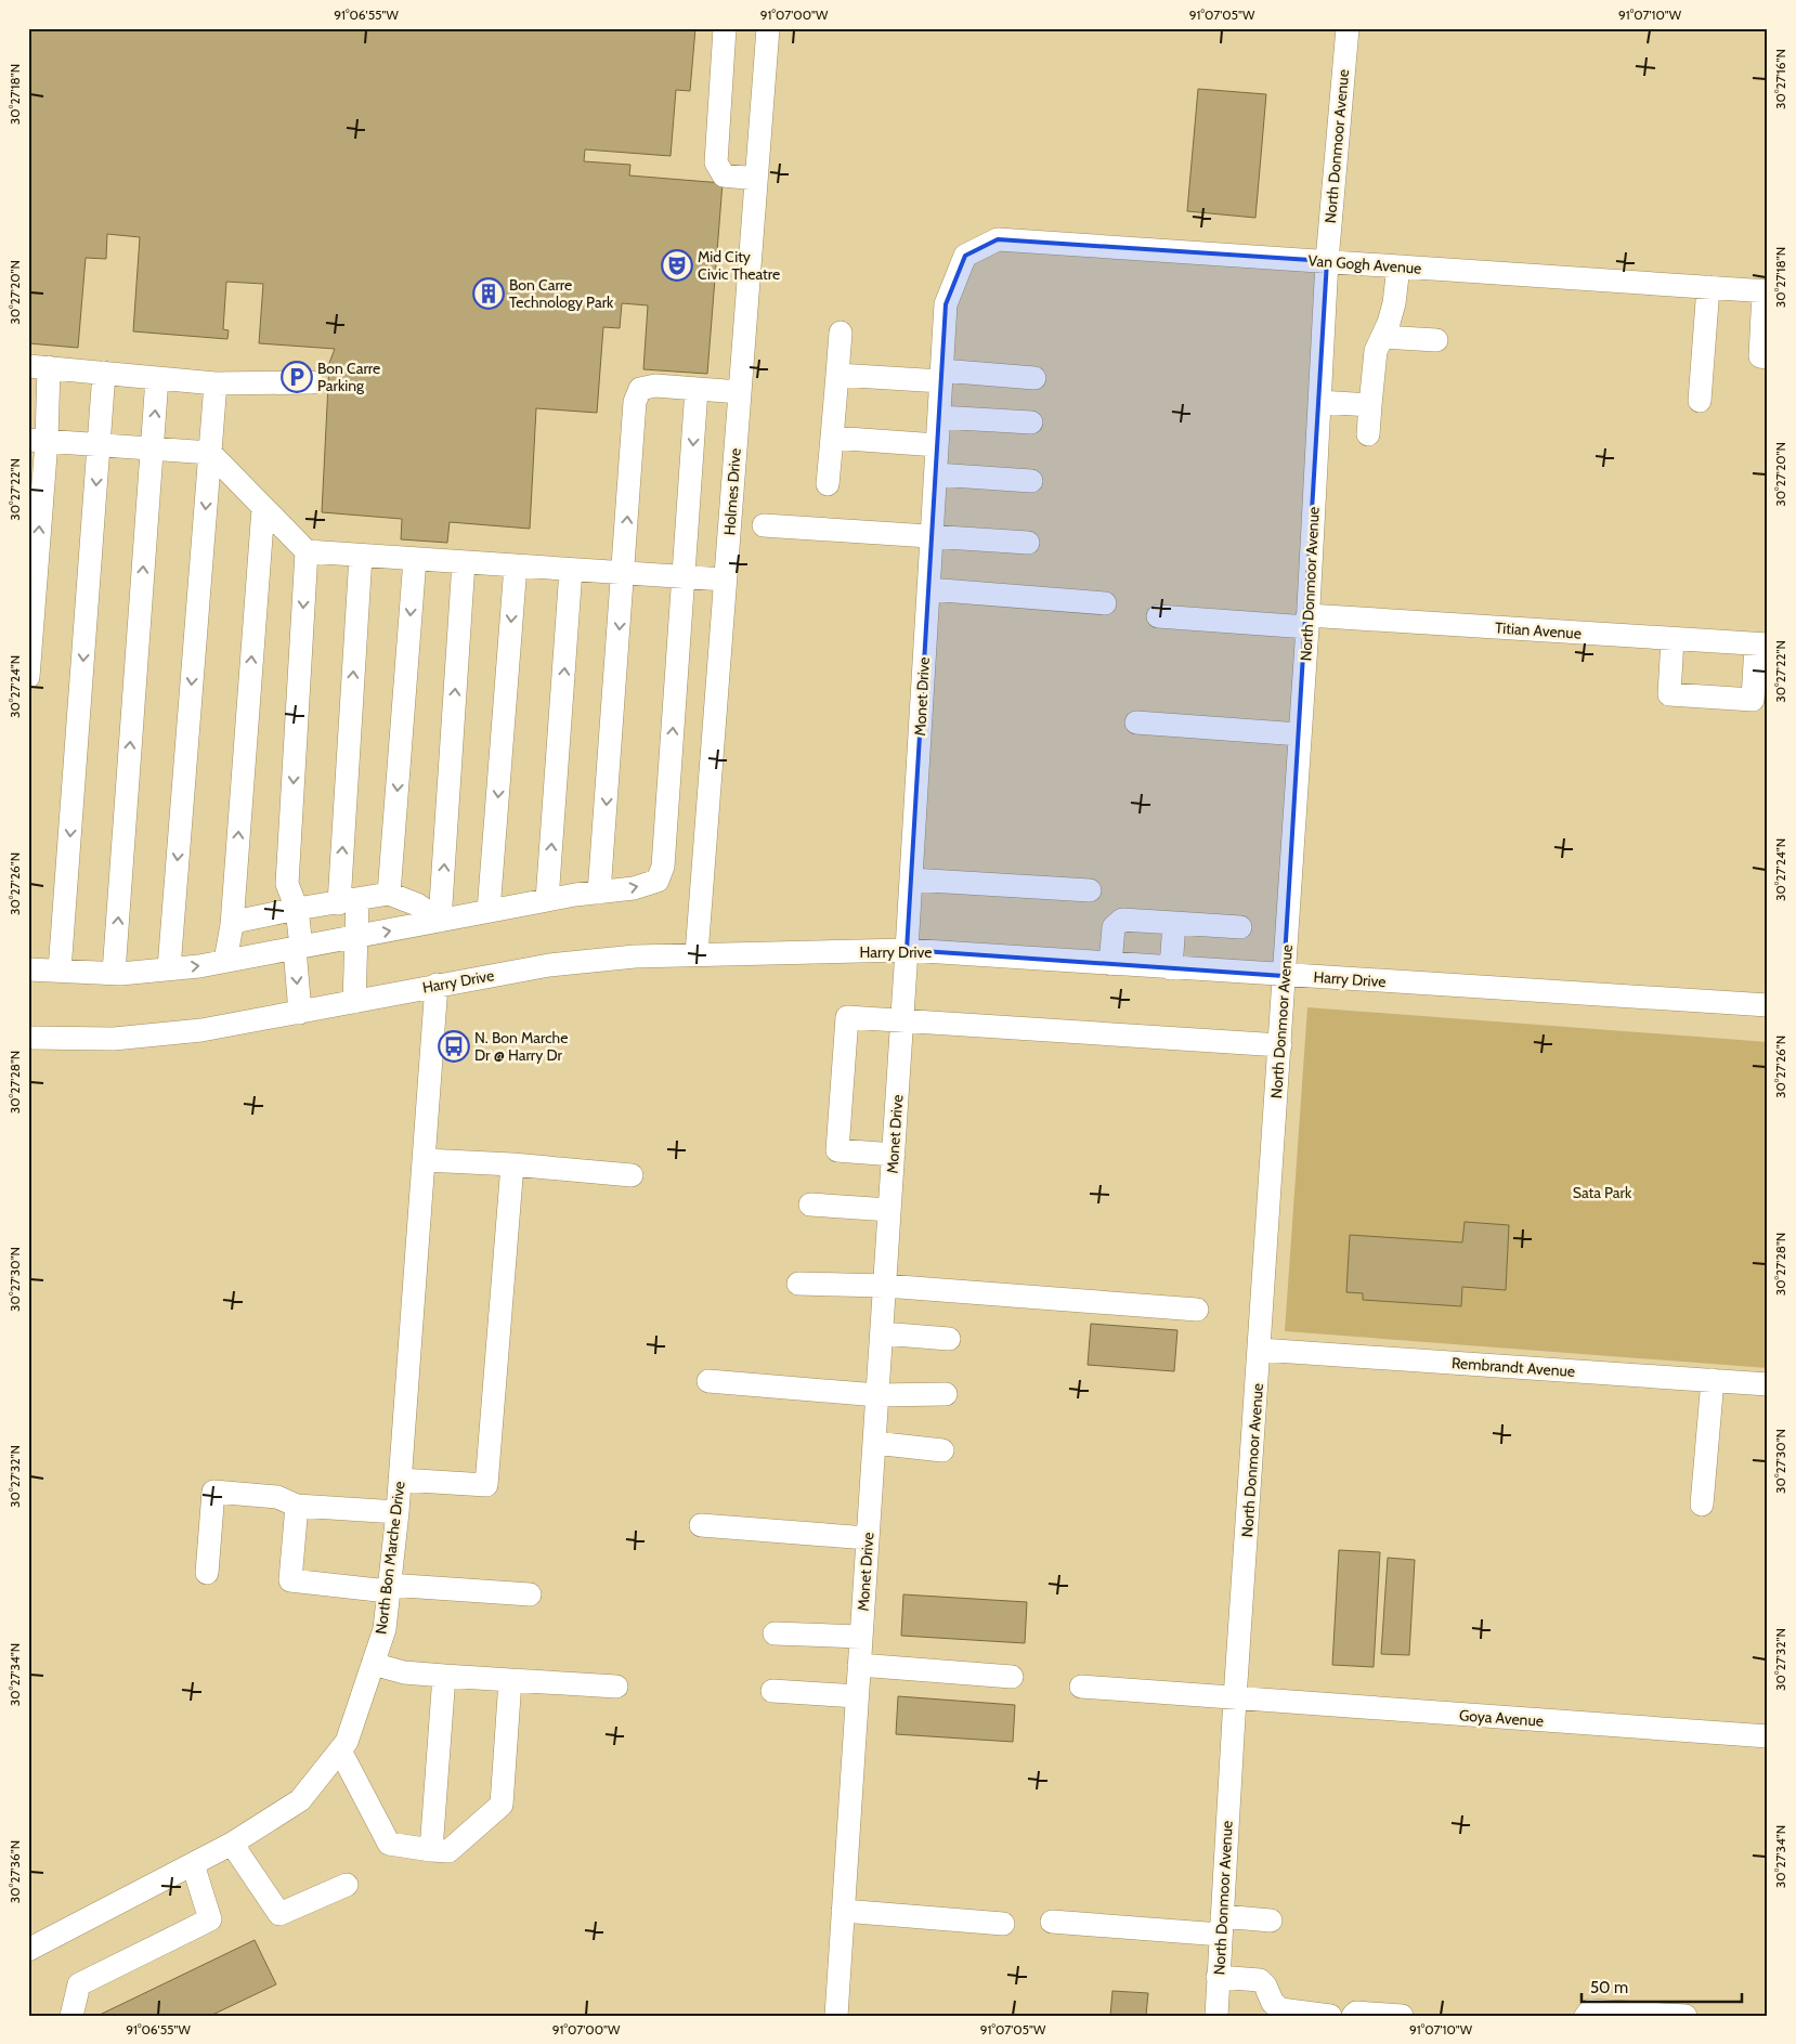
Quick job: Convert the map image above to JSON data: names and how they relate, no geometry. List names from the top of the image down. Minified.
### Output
{"streets":{"street":["North Donmoor Avenue","Van Gogh Avenue","Holmes Drive","Titian Avenue","Monet Drive","Harry Drive","Rembrandt Avenue","North Bon Marche Drive","Goya Avenue"]},"crossings":[["North Donmoor Avenue","Van Gogh Avenue"],["North Donmoor Avenue","Titian Avenue"],["North Donmoor Avenue","Harry Drive"],["North Donmoor Avenue","Rembrandt Avenue"],["North Donmoor Avenue","Goya Avenue"],["Van Gogh Avenue","Monet Drive"],["Holmes Drive","Harry Drive"],["Monet Drive","Harry Drive"],["Harry Drive","North Bon Marche Drive"]],"parks":["Sata Park"],"places":{"theatre":["Mid City Civic Theatre"],"building":["Bon Carre Technology Park"],"parking":["Bon Carre Parking"],"bus stop":["N. Bon Marche Dr @ Harry Dr"]},"scale_bar":"50 m","coordinates":["91°06'55\"W","91°07'00\"W","91°07'05\"W","91°07'10\"W","30°27'16\"N","30°27'18\"N","30°27'20\"N","30°27'22\"N","30°27'24\"N","30°27'26\"N","30°27'28\"N","30°27'30\"N","30°27'32\"N","30°27'34\"N","30°27'36\"N"]}
